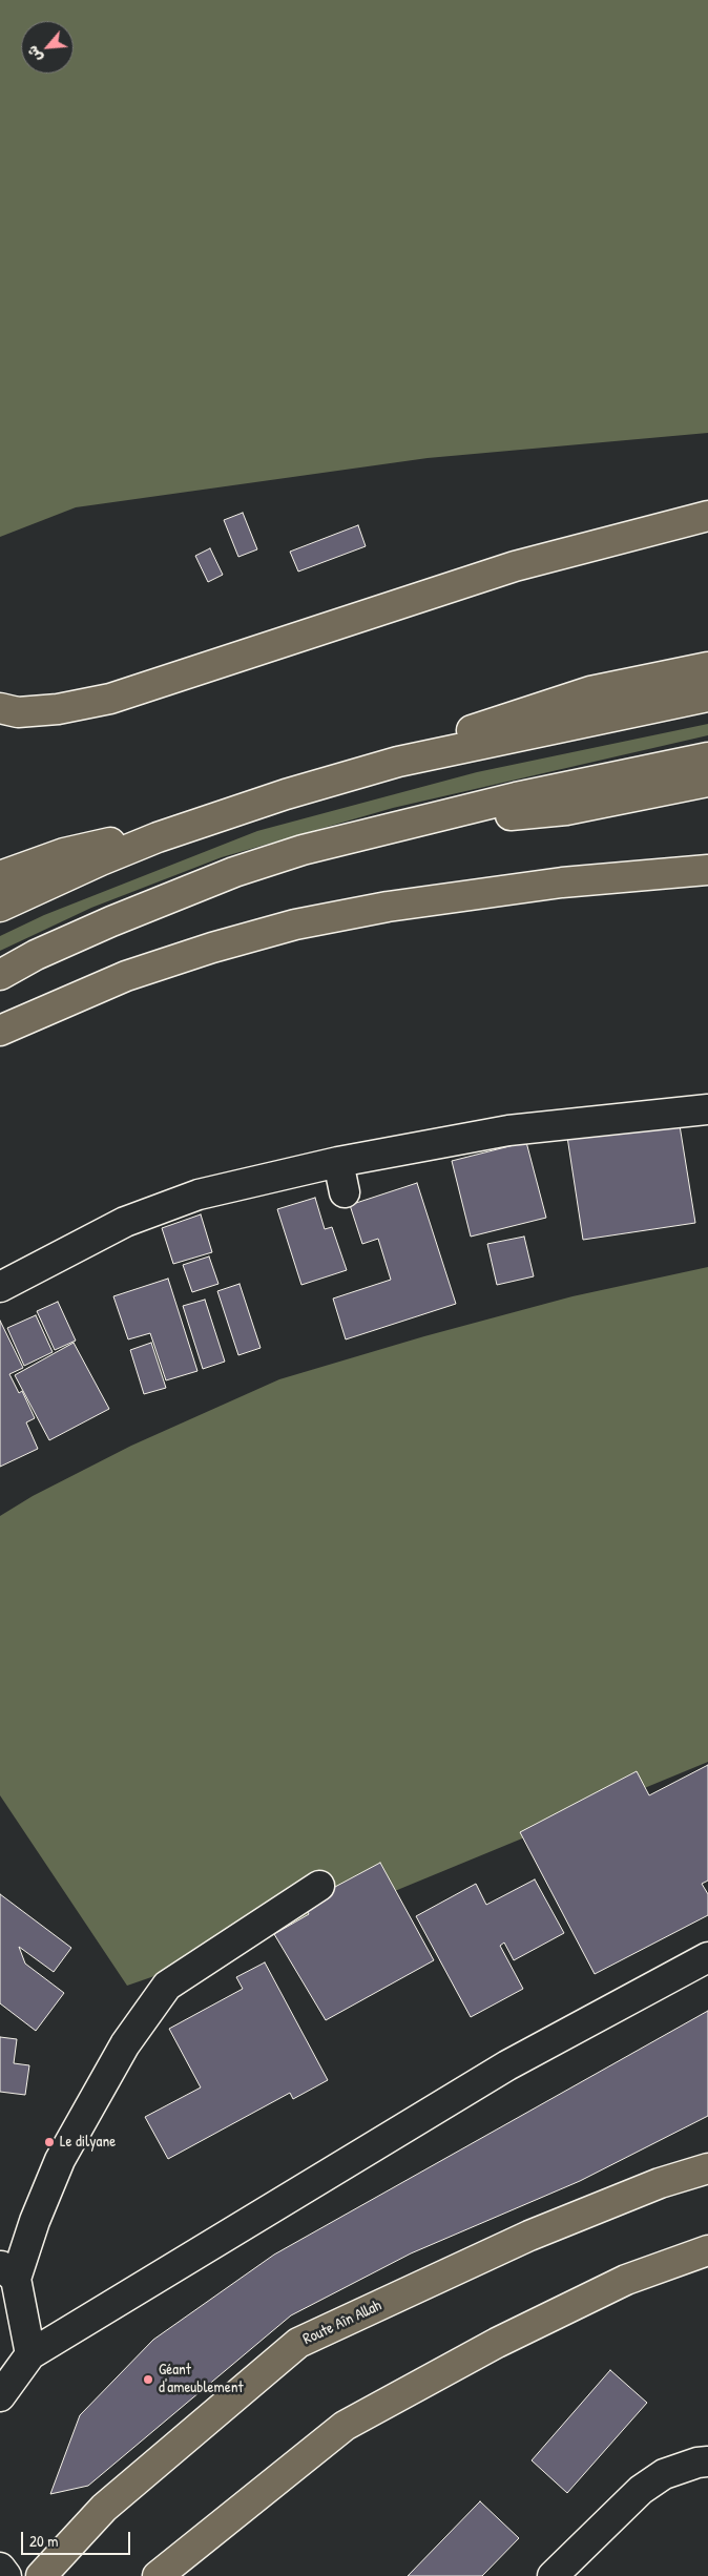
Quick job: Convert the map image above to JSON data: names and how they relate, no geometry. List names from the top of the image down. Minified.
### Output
{"streets":{"main road":["Route Aîn Allah"]},"places":["Le dilyane","Géant d'ameublement"],"scale_bar":"20 m","north":"bottom left"}
